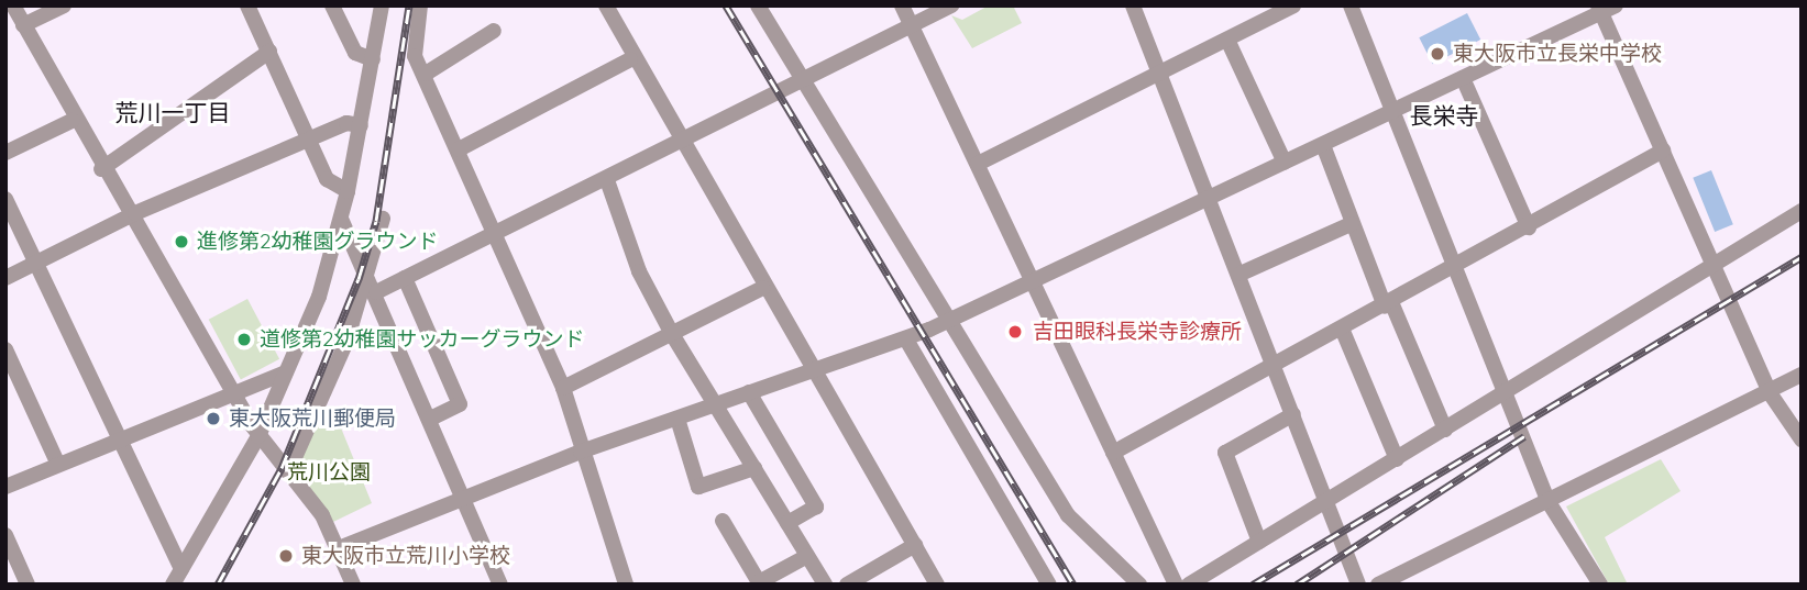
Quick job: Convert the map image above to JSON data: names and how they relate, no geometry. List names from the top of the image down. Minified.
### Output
{"districts":["荒川一丁目","長栄寺"],"parks":["荒川公園"],"places":["東大阪市立長栄中学校","進修第2幼稚園グラウンド","吉田眼科長栄寺診療所","道修第2幼稚園サッカーグラウンド","東大阪荒川郵便局","東大阪市立荒川小学校"]}
